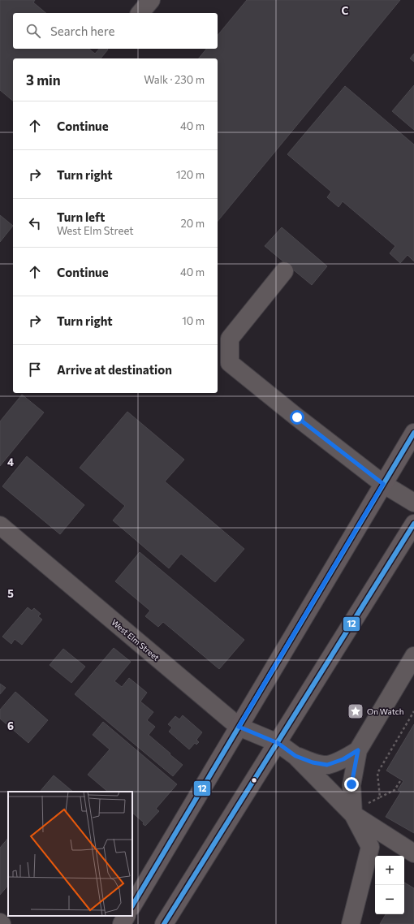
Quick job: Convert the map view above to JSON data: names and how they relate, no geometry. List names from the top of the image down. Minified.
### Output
{"streets":{"street":["West Elm Street"]},"places":{"place":["On Watch"]},"lines":["transit line 12"],"page":{"search":"Search here","heading":["3 min","Walk · 230 m"],"list":[["Continue","40 m"],["Turn right","120 m"],["Turn left","West Elm Street","20 m"],["Continue","40 m"],["Turn right","10 m"],"Arrive at destination"],"map_buttons":["+","−"]},"grid":{"columns":["C"],"rows":["4","5","6"]}}
